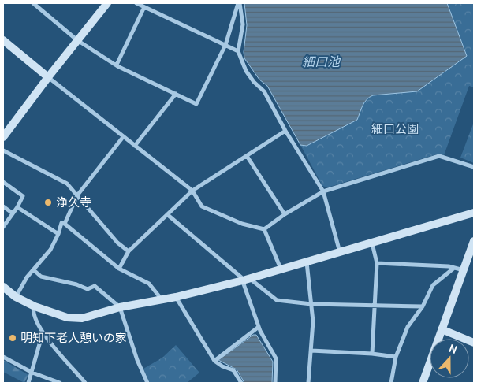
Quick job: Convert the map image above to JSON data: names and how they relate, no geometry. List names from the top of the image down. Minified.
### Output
{"water":["細口池"],"parks":["細口公園"],"places":["浄久寺","明知下老人憩いの家"],"north":"top"}
